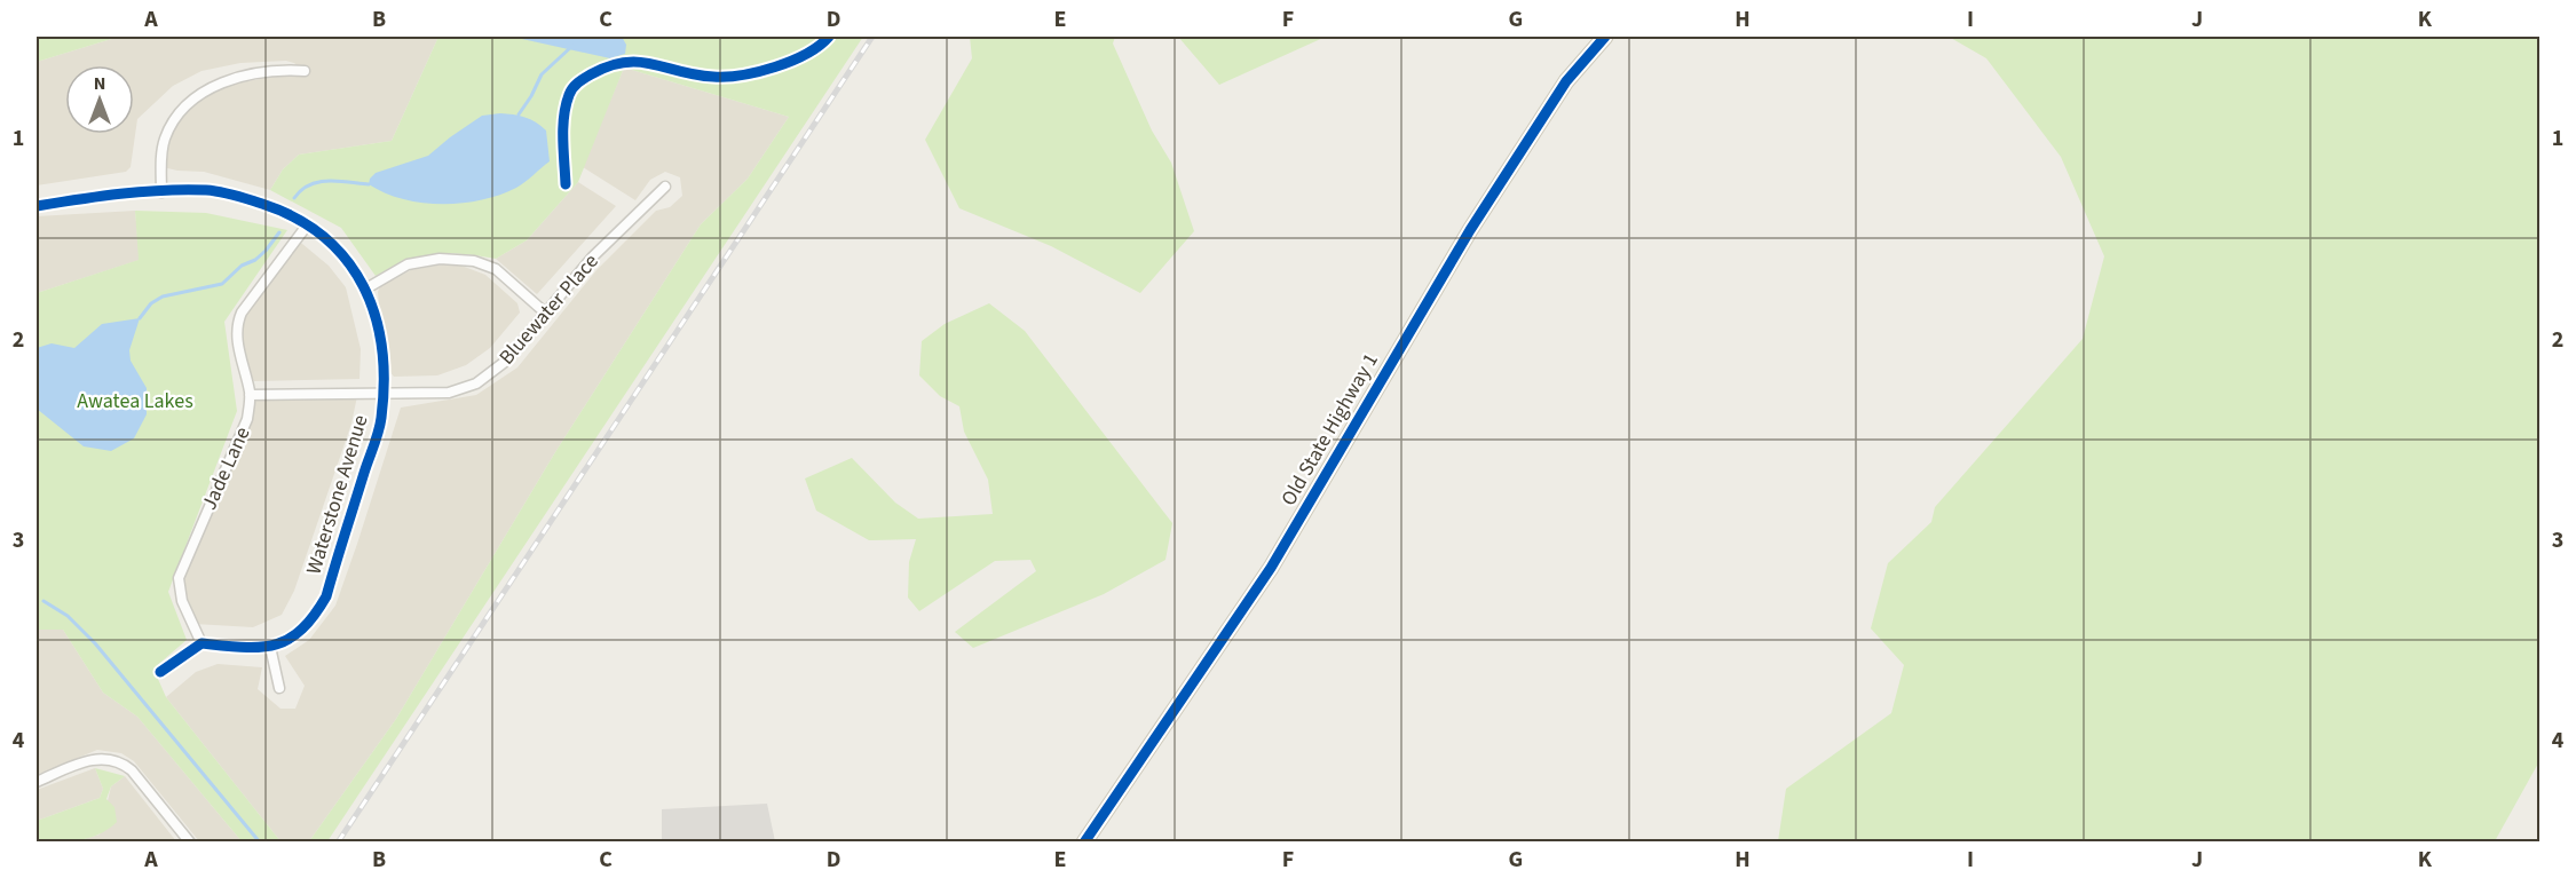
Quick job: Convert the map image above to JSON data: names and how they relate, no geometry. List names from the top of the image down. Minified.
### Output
{"streets":{"main road":["Old State Highway 1"],"street":["Bluewater Place","Jade Lane","Waterstone Avenue"]},"crossings":[["Bluewater Place","Jade Lane"],["Bluewater Place","Waterstone Avenue"],["Jade Lane","Waterstone Avenue"]],"parks":["Awatea Lakes"],"north":"top","grid":{"columns":["A","B","C","D","E","F","G","H","I","J","K"],"rows":["1","2","3","4"]}}
